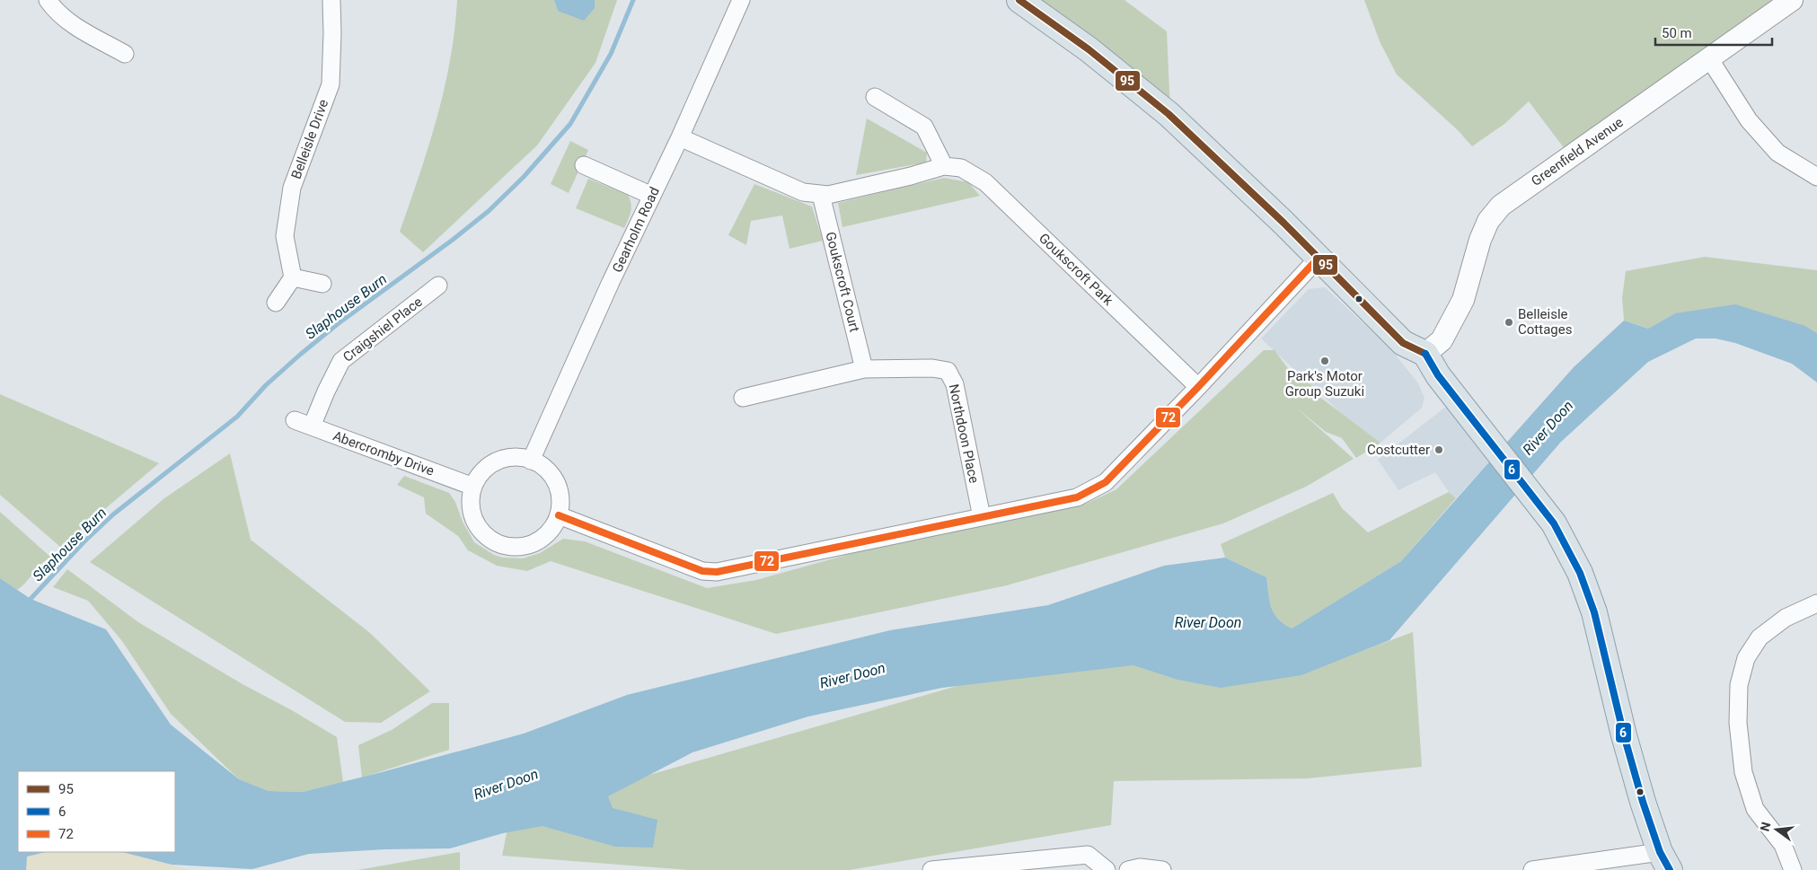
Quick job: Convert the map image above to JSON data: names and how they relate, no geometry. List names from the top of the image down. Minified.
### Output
{"streets":{"street":["Belleisle Drive","Greenfield Avenue","Gearholm Road","Goukscroft Park","Goukscroft Court","Craigshiel Place","Northdoon Place","Abercromby Drive"]},"crossings":[["Gearholm Road","Goukscroft Park"],["Gearholm Road","Abercromby Drive"],["Goukscroft Park","Goukscroft Court"],["Goukscroft Court","Northdoon Place"],["Craigshiel Place","Abercromby Drive"]],"water":["Slaphouse Burn","River Doon"],"places":["Belleisle Cottages","Park's Motor Group Suzuki","Costcutter"],"lines":["transit line 95","transit line 72","transit line 6"],"legend":["95","6","72"],"scale_bar":"50 m","north":"left"}
